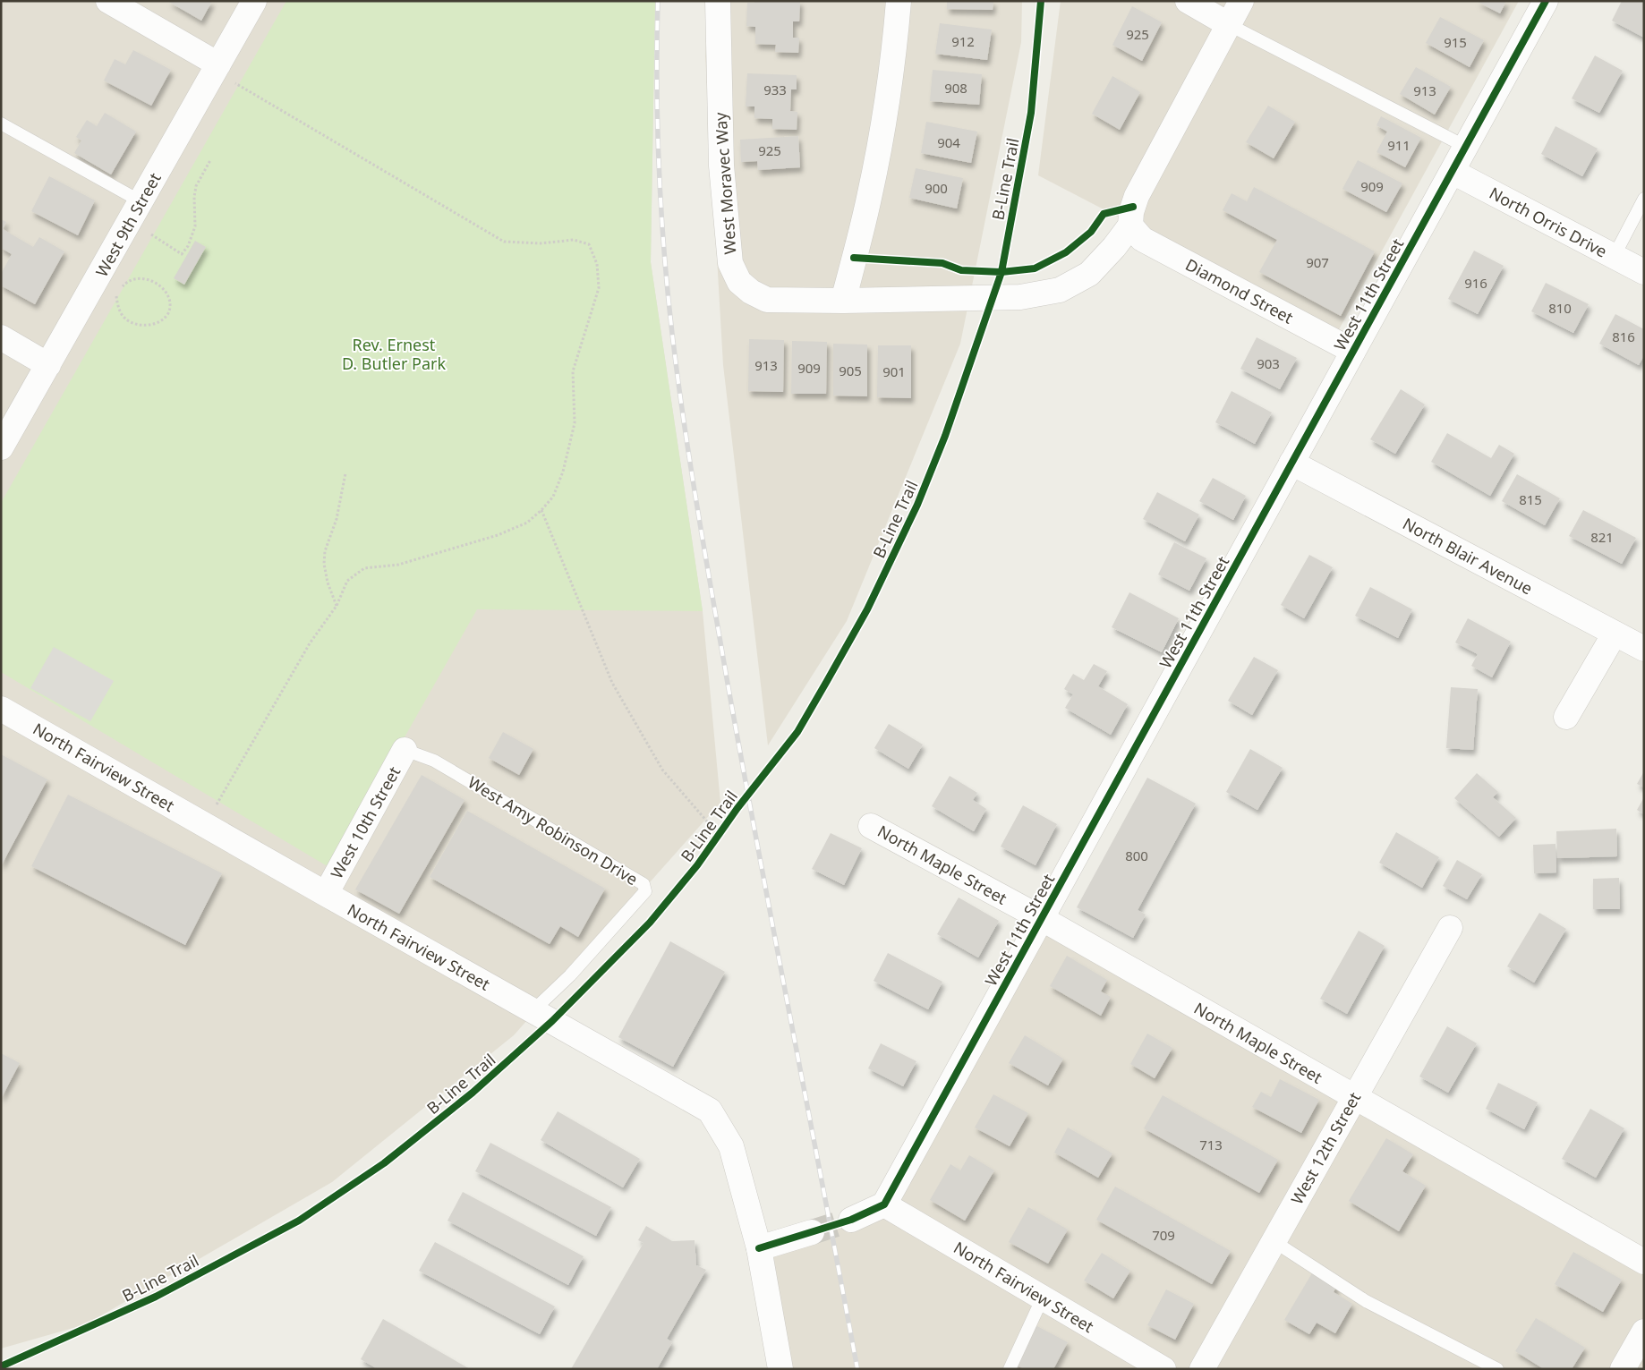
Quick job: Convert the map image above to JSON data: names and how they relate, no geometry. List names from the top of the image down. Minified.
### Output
{"streets":{"street":["West Moravec Way","North Orris Drive","West 9th Street","Diamond Street","West 11th Street","North Blair Avenue","North Fairview Street","West 10th Street","North Maple Street","West 12th Street"],"lane":["West Amy Robinson Drive"],"cycle path":["B-Line Trail"]},"crossings":[["West Moravec Way","Diamond Street"],["North Orris Drive","West 11th Street"],["Diamond Street","West 11th Street"],["West 11th Street","North Blair Avenue"],["West 11th Street","North Fairview Street"],["West 11th Street","North Maple Street"],["North Fairview Street","West 10th Street"],["North Fairview Street","West Amy Robinson Drive"],["West 10th Street","West Amy Robinson Drive"],["North Maple Street","West 12th Street"]],"parks":["Rev. Ernest D. Butler Park"],"house_numbers":["925","912","915","908","933","913","904","911","925","909","900","907","916","810","816","903","913","909","905","901","815","821","800","713","709"]}
